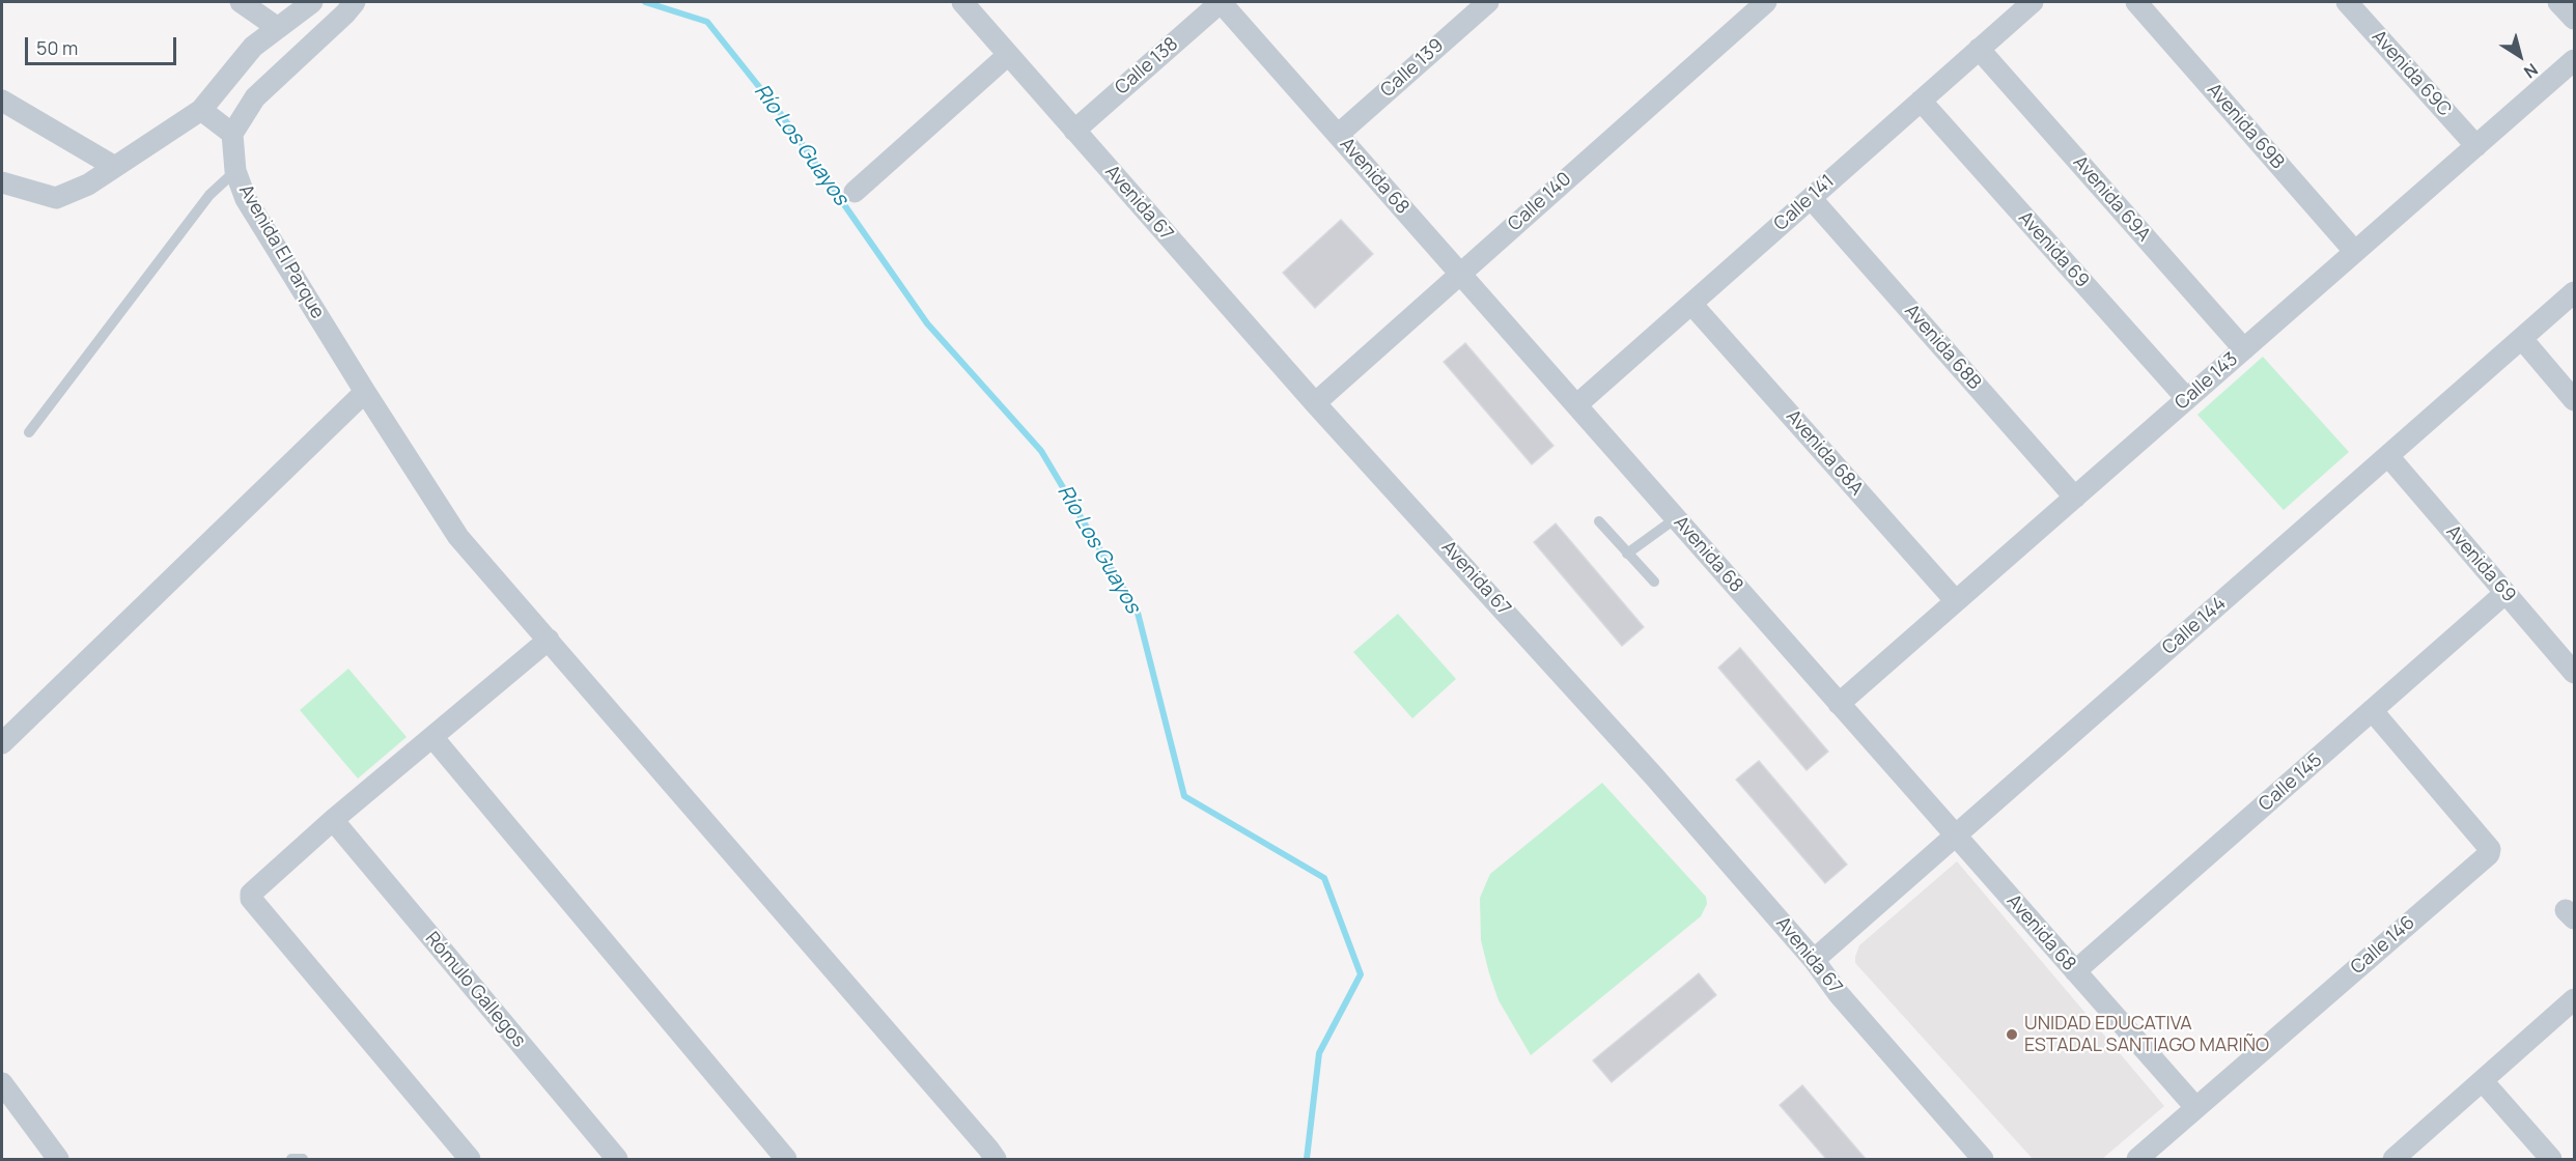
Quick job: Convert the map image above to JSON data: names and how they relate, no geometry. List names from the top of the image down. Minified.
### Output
{"streets":{"street":["Calle 138","Calle 139","Avenida 69C","Avenida 69B","Avenida 68","Avenida 69A","Calle 140","Avenida 67","Calle 141","Avenida 69","Avenida El Parque","Avenida 68B","Calle 143","Avenida 68A","Calle 144","Calle 145","Calle 146","Rómulo Gallegos"]},"crossings":[["Calle 138","Avenida 68"],["Calle 138","Avenida 67"],["Calle 139","Avenida 68"],["Avenida 69C","Calle 143"],["Avenida 69B","Calle 143"],["Avenida 68","Calle 140"],["Avenida 68","Calle 141"],["Avenida 68","Calle 143"],["Avenida 68","Calle 144"],["Avenida 68","Calle 145"],["Avenida 68","Calle 146"],["Avenida 69A","Calle 141"],["Avenida 69A","Calle 143"],["Calle 140","Avenida 67"],["Avenida 67","Calle 144"],["Calle 141","Avenida 69"],["Calle 141","Avenida 68B"],["Calle 141","Avenida 68A"],["Avenida 69","Calle 143"],["Avenida 69","Calle 144"],["Avenida 69","Calle 145"],["Avenida 68B","Calle 143"],["Calle 143","Avenida 68A"],["Calle 145","Calle 146"]],"water":["Río Los Guayos"],"places":["UNIDAD EDUCATIVA ESTADAL SANTIAGO MARIÑO"],"scale_bar":"50 m","north":"bottom right"}
